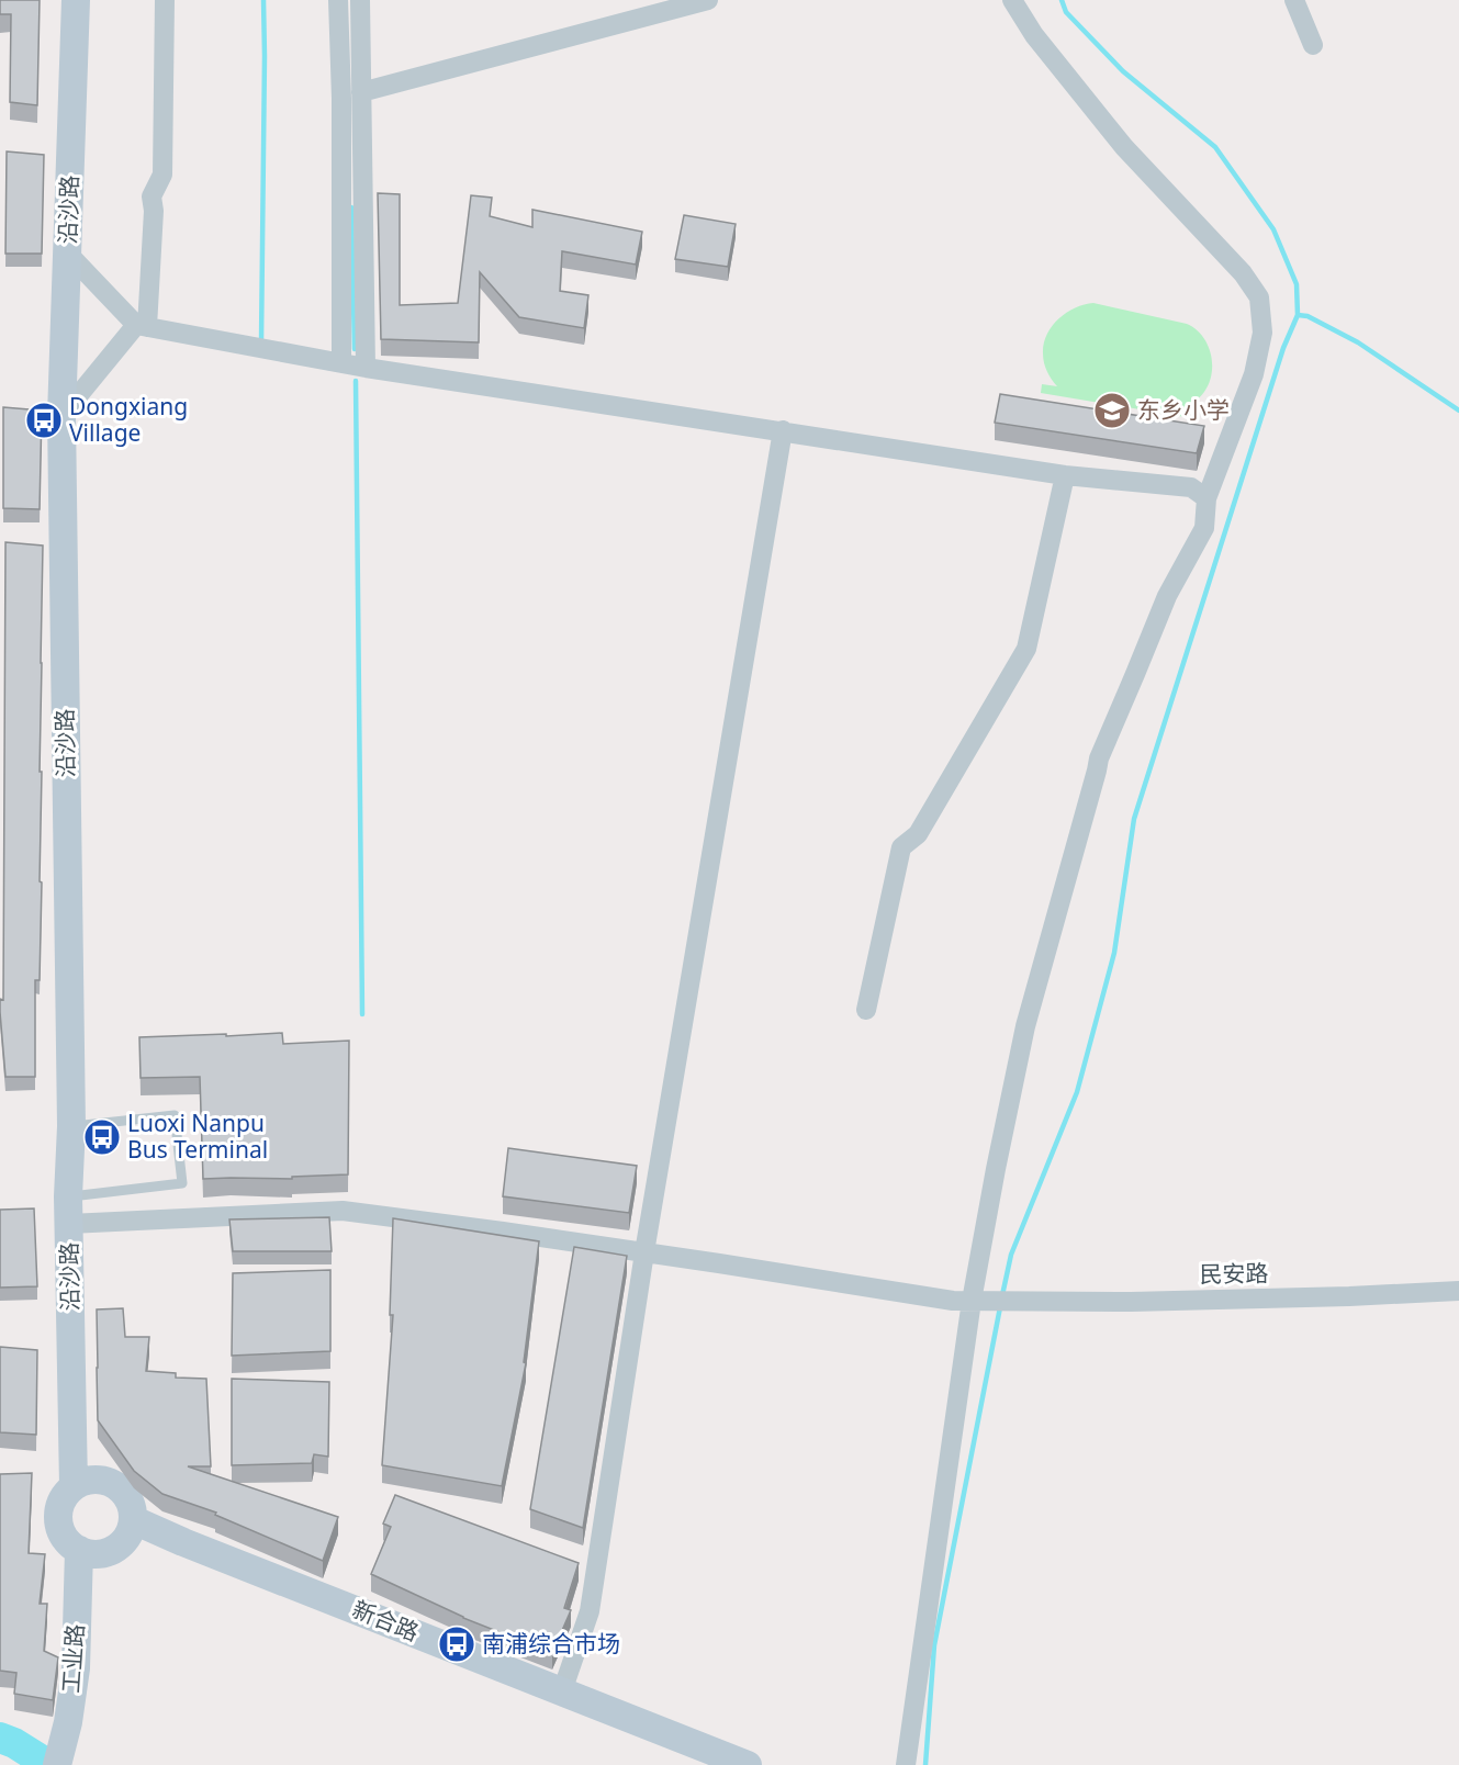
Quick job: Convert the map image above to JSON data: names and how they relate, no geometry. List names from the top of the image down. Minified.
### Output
{"streets":{"street":["沿沙路","民安路","新合路","工业路"]},"crossings":[["沿沙路","民安路"],["沿沙路","新合路"],["沿沙路","工业路"],["新合路","工业路"]],"places":{"school or university":["东乡小学"],"bus stop":["Dongxiang Village","Luoxi Nanpu Bus Terminal","南浦综合市场"]}}
